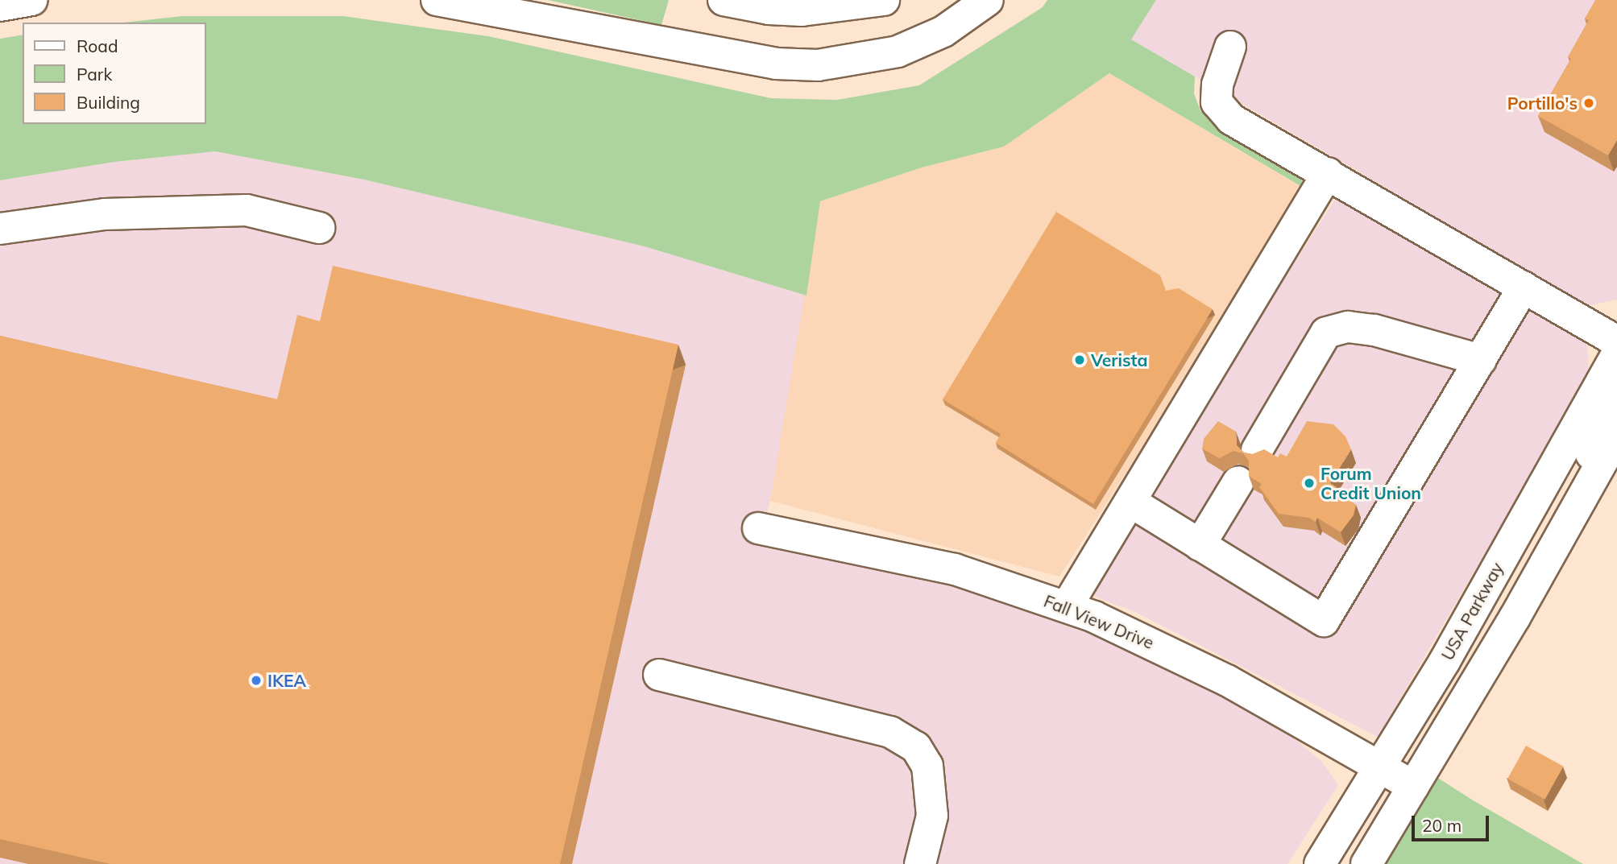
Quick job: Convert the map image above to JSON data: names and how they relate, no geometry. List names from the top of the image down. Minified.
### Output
{"streets":{"main road":["USA Parkway","Fall View Drive"]},"crossings":[["USA Parkway","Fall View Drive"]],"places":["Portillo's","Verista","Forum Credit Union","IKEA"],"legend":["Road","Park","Building"],"scale_bar":"20 m"}
